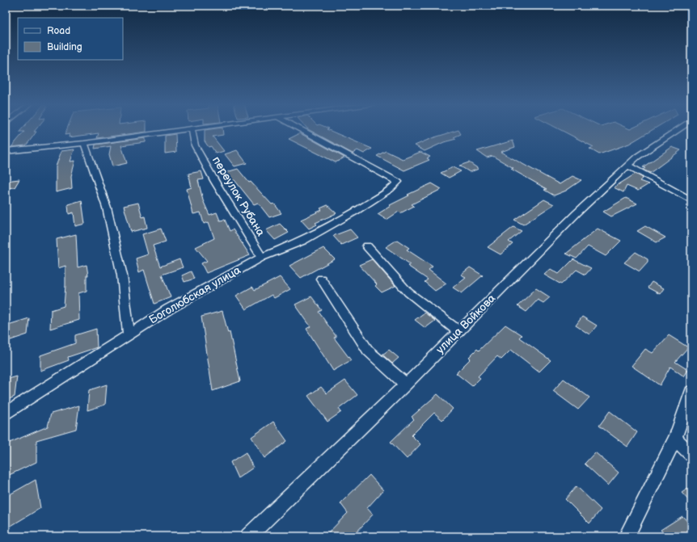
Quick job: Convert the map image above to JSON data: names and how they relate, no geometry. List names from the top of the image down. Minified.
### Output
{"streets":{"street":["переулок Рубана","Боголюбская улица","улица Войкова"]},"crossings":[["переулок Рубана","Боголюбская улица"]],"legend":["Road","Building"]}
